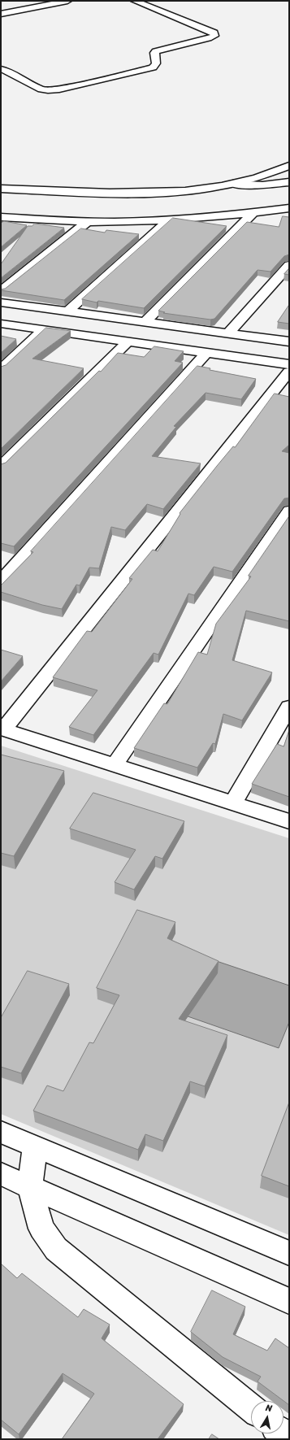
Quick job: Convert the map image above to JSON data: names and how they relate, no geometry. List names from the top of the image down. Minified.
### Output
{"north":"top"}
